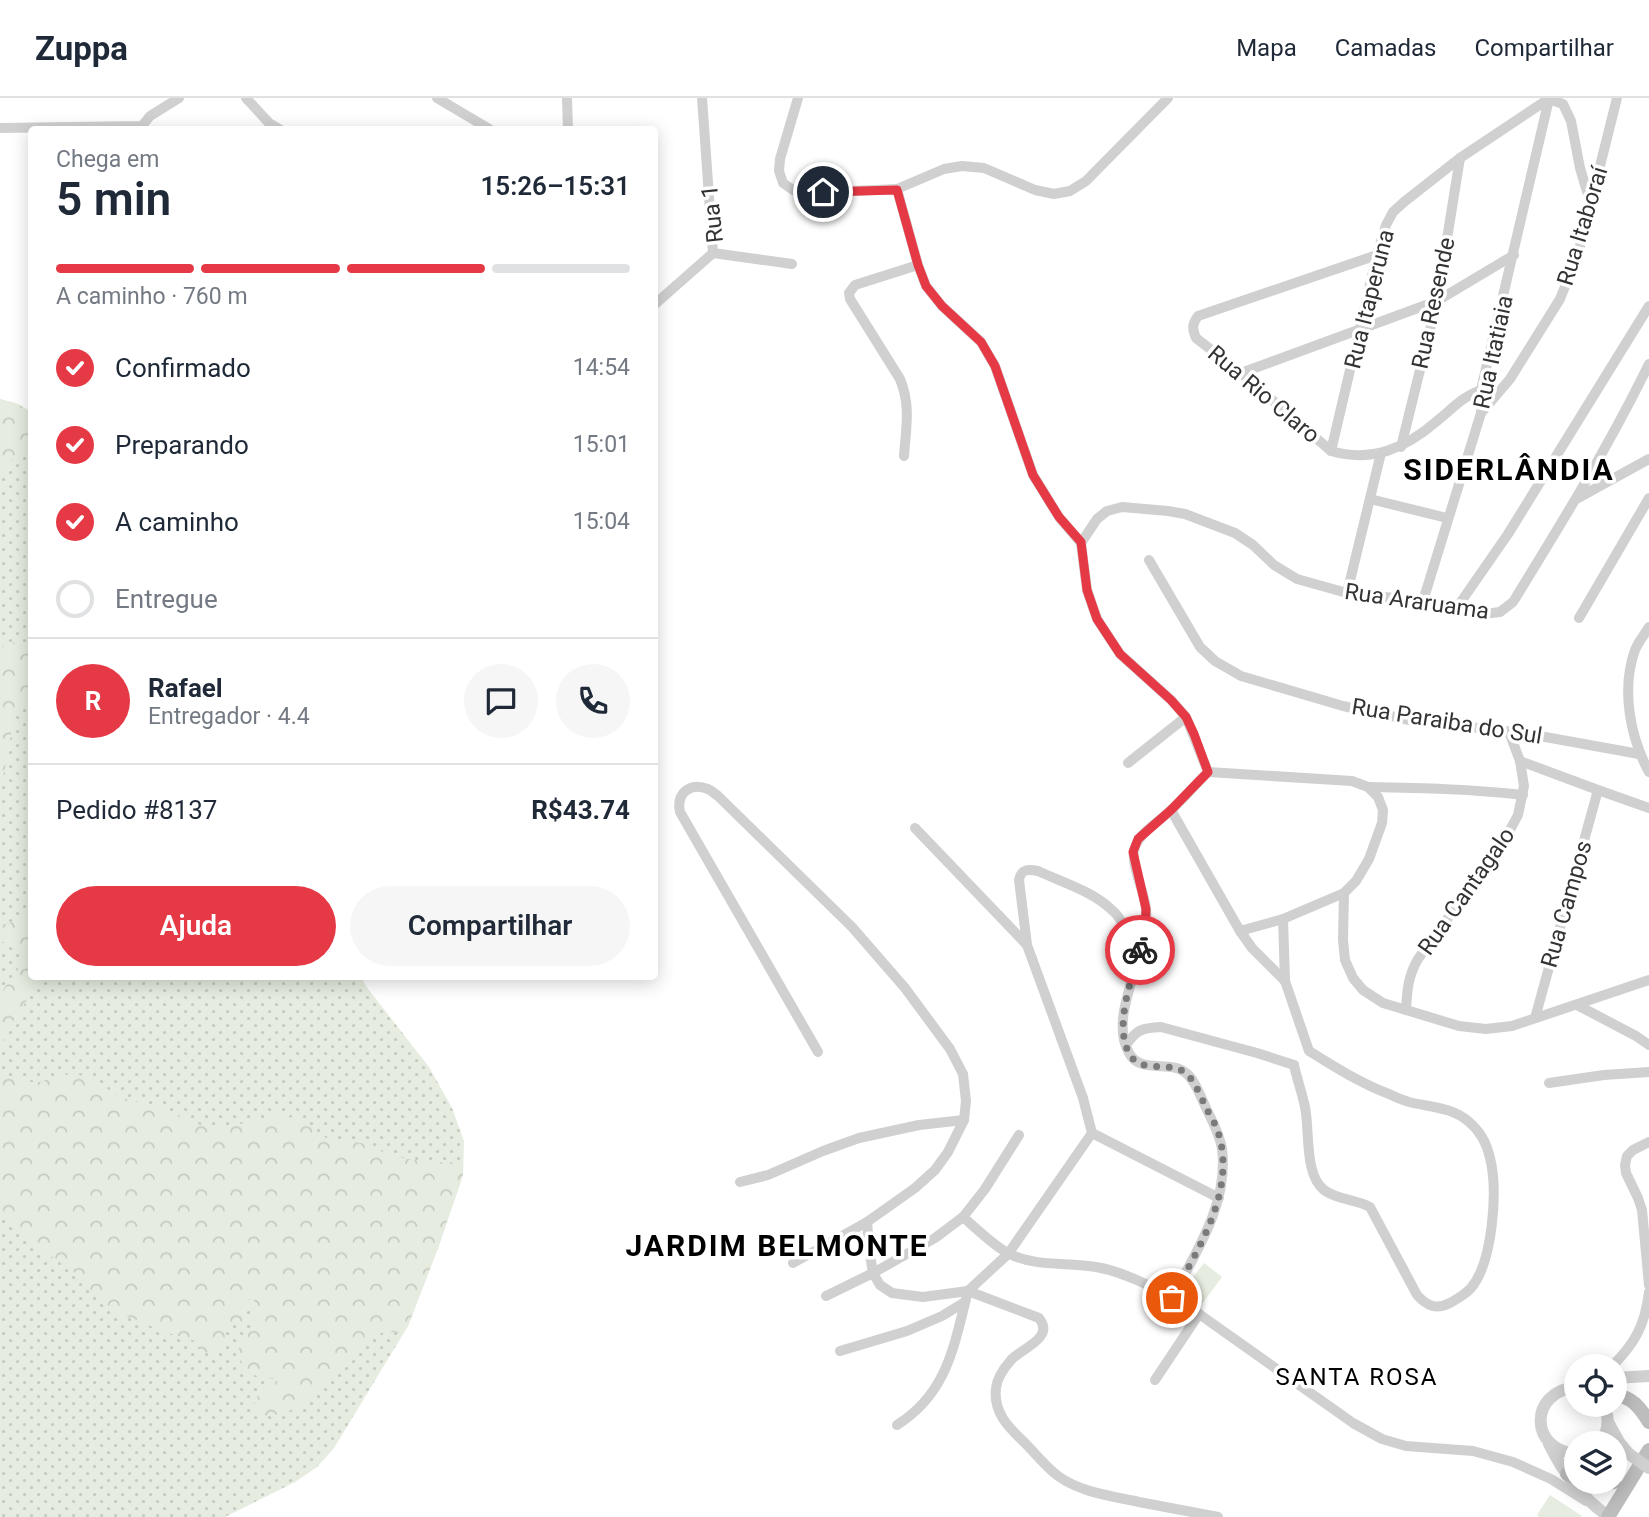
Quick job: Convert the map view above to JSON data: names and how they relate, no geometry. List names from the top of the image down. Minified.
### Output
{"streets":{"street":["Rua 1","Rua Itaboraí","Rua Itaperuna","Rua Resende","Rua Itatiaia","Rua Rio Claro","Rua Araruama","Rua Paraiba do Sul","Rua Cantagalo","Rua Campos"]},"crossings":[["Rua Itaboraí","Rua Itatiaia"],["Rua Itaperuna","Rua Resende"],["Rua Itaperuna","Rua Itatiaia"],["Rua Itaperuna","Rua Rio Claro"],["Rua Resende","Rua Rio Claro"],["Rua Itatiaia","Rua Rio Claro"],["Rua Itatiaia","Rua Araruama"],["Rua Paraiba do Sul","Rua Cantagalo"]],"districts":["SIDERLÂNDIA","JARDIM BELMONTE","SANTA ROSA"],"page":{"header":"Zuppa","nav":["Mapa","Camadas","Compartilhar"],"heading":["5 min","Chega em","15:26–15:31"],"panel":["Rafael","Entregador · 4.4","Pedido #8137","R$43.74"],"bar":"A caminho · 760 m","list":[["Confirmado","14:54"],["Preparando","15:01"],["A caminho","15:04"],"Entregue"],"round":"R","buttons":["Ajuda","Compartilhar"]}}
